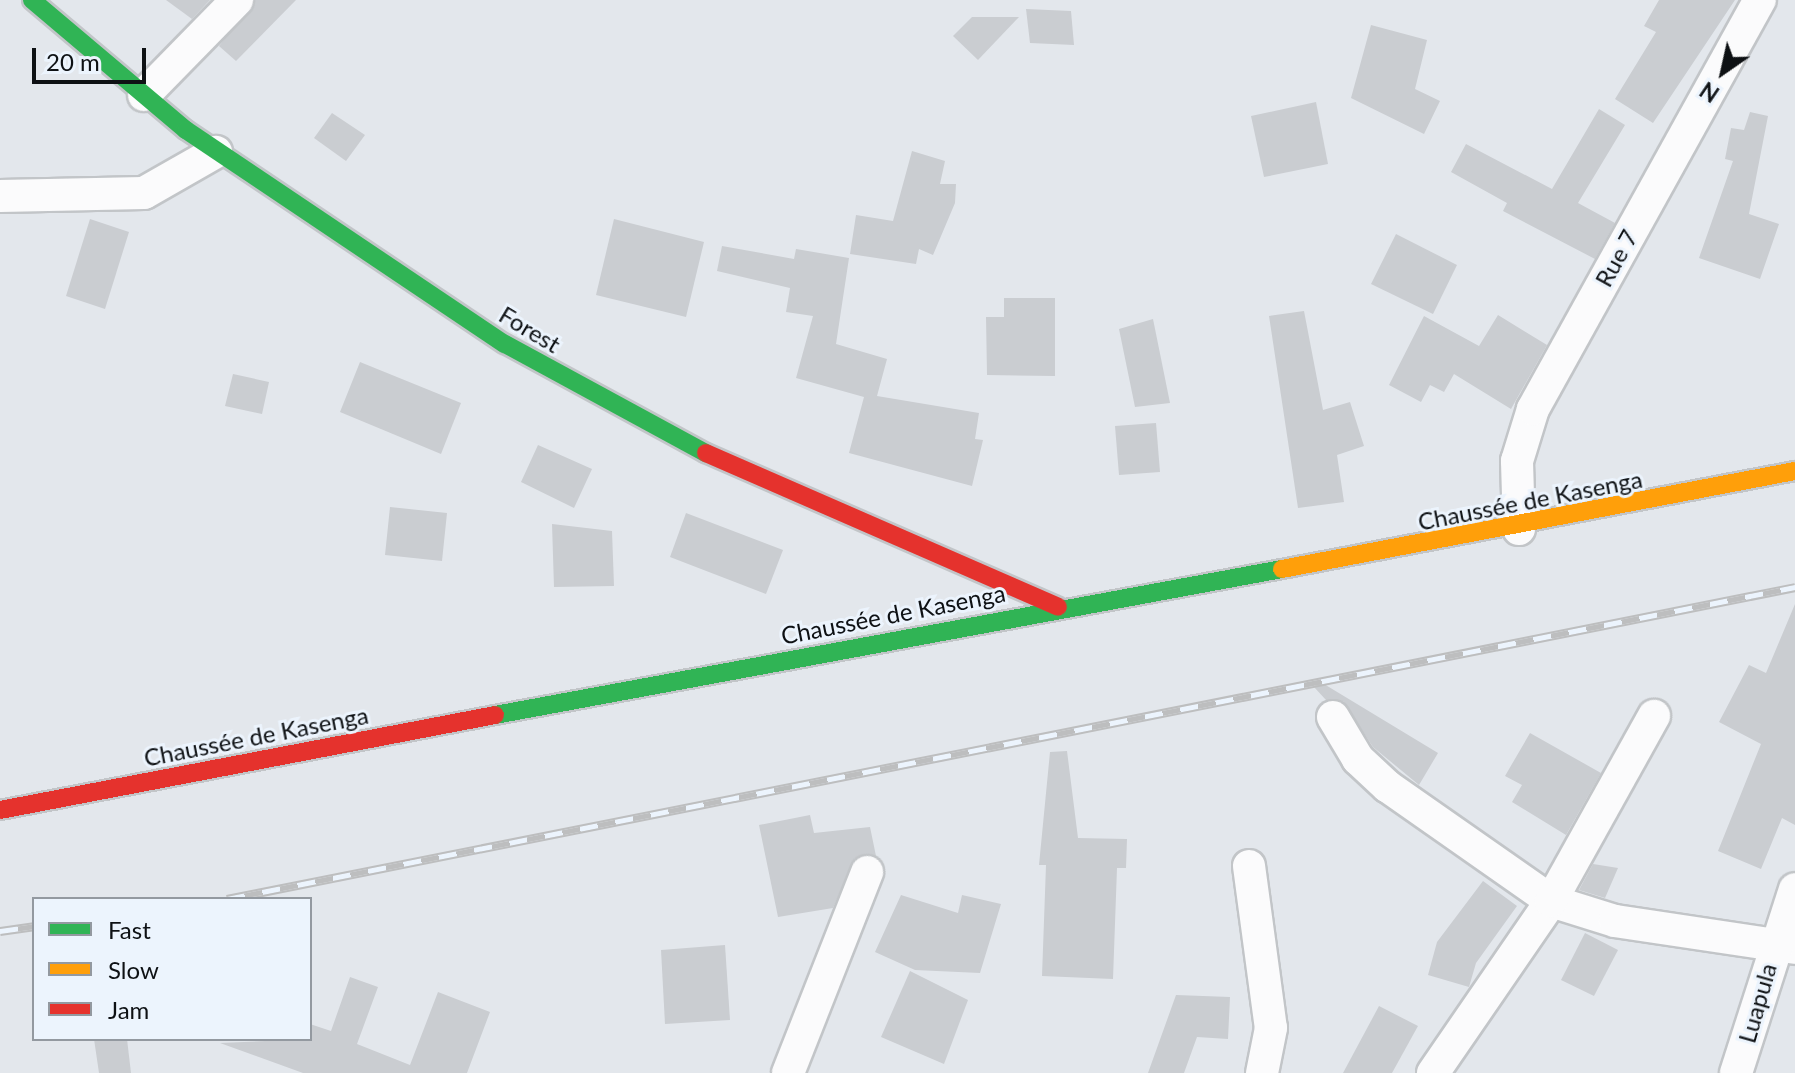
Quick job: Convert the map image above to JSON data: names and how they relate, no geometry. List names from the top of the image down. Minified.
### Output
{"streets":{"main road":["Forest","Chaussée de Kasenga"],"street":["Rue 7","Luapula"]},"crossings":[["Rue 7","Chaussée de Kasenga"],["Forest","Chaussée de Kasenga"]],"legend":["Fast","Slow","Jam"],"scale_bar":"20 m","north":"bottom left"}
